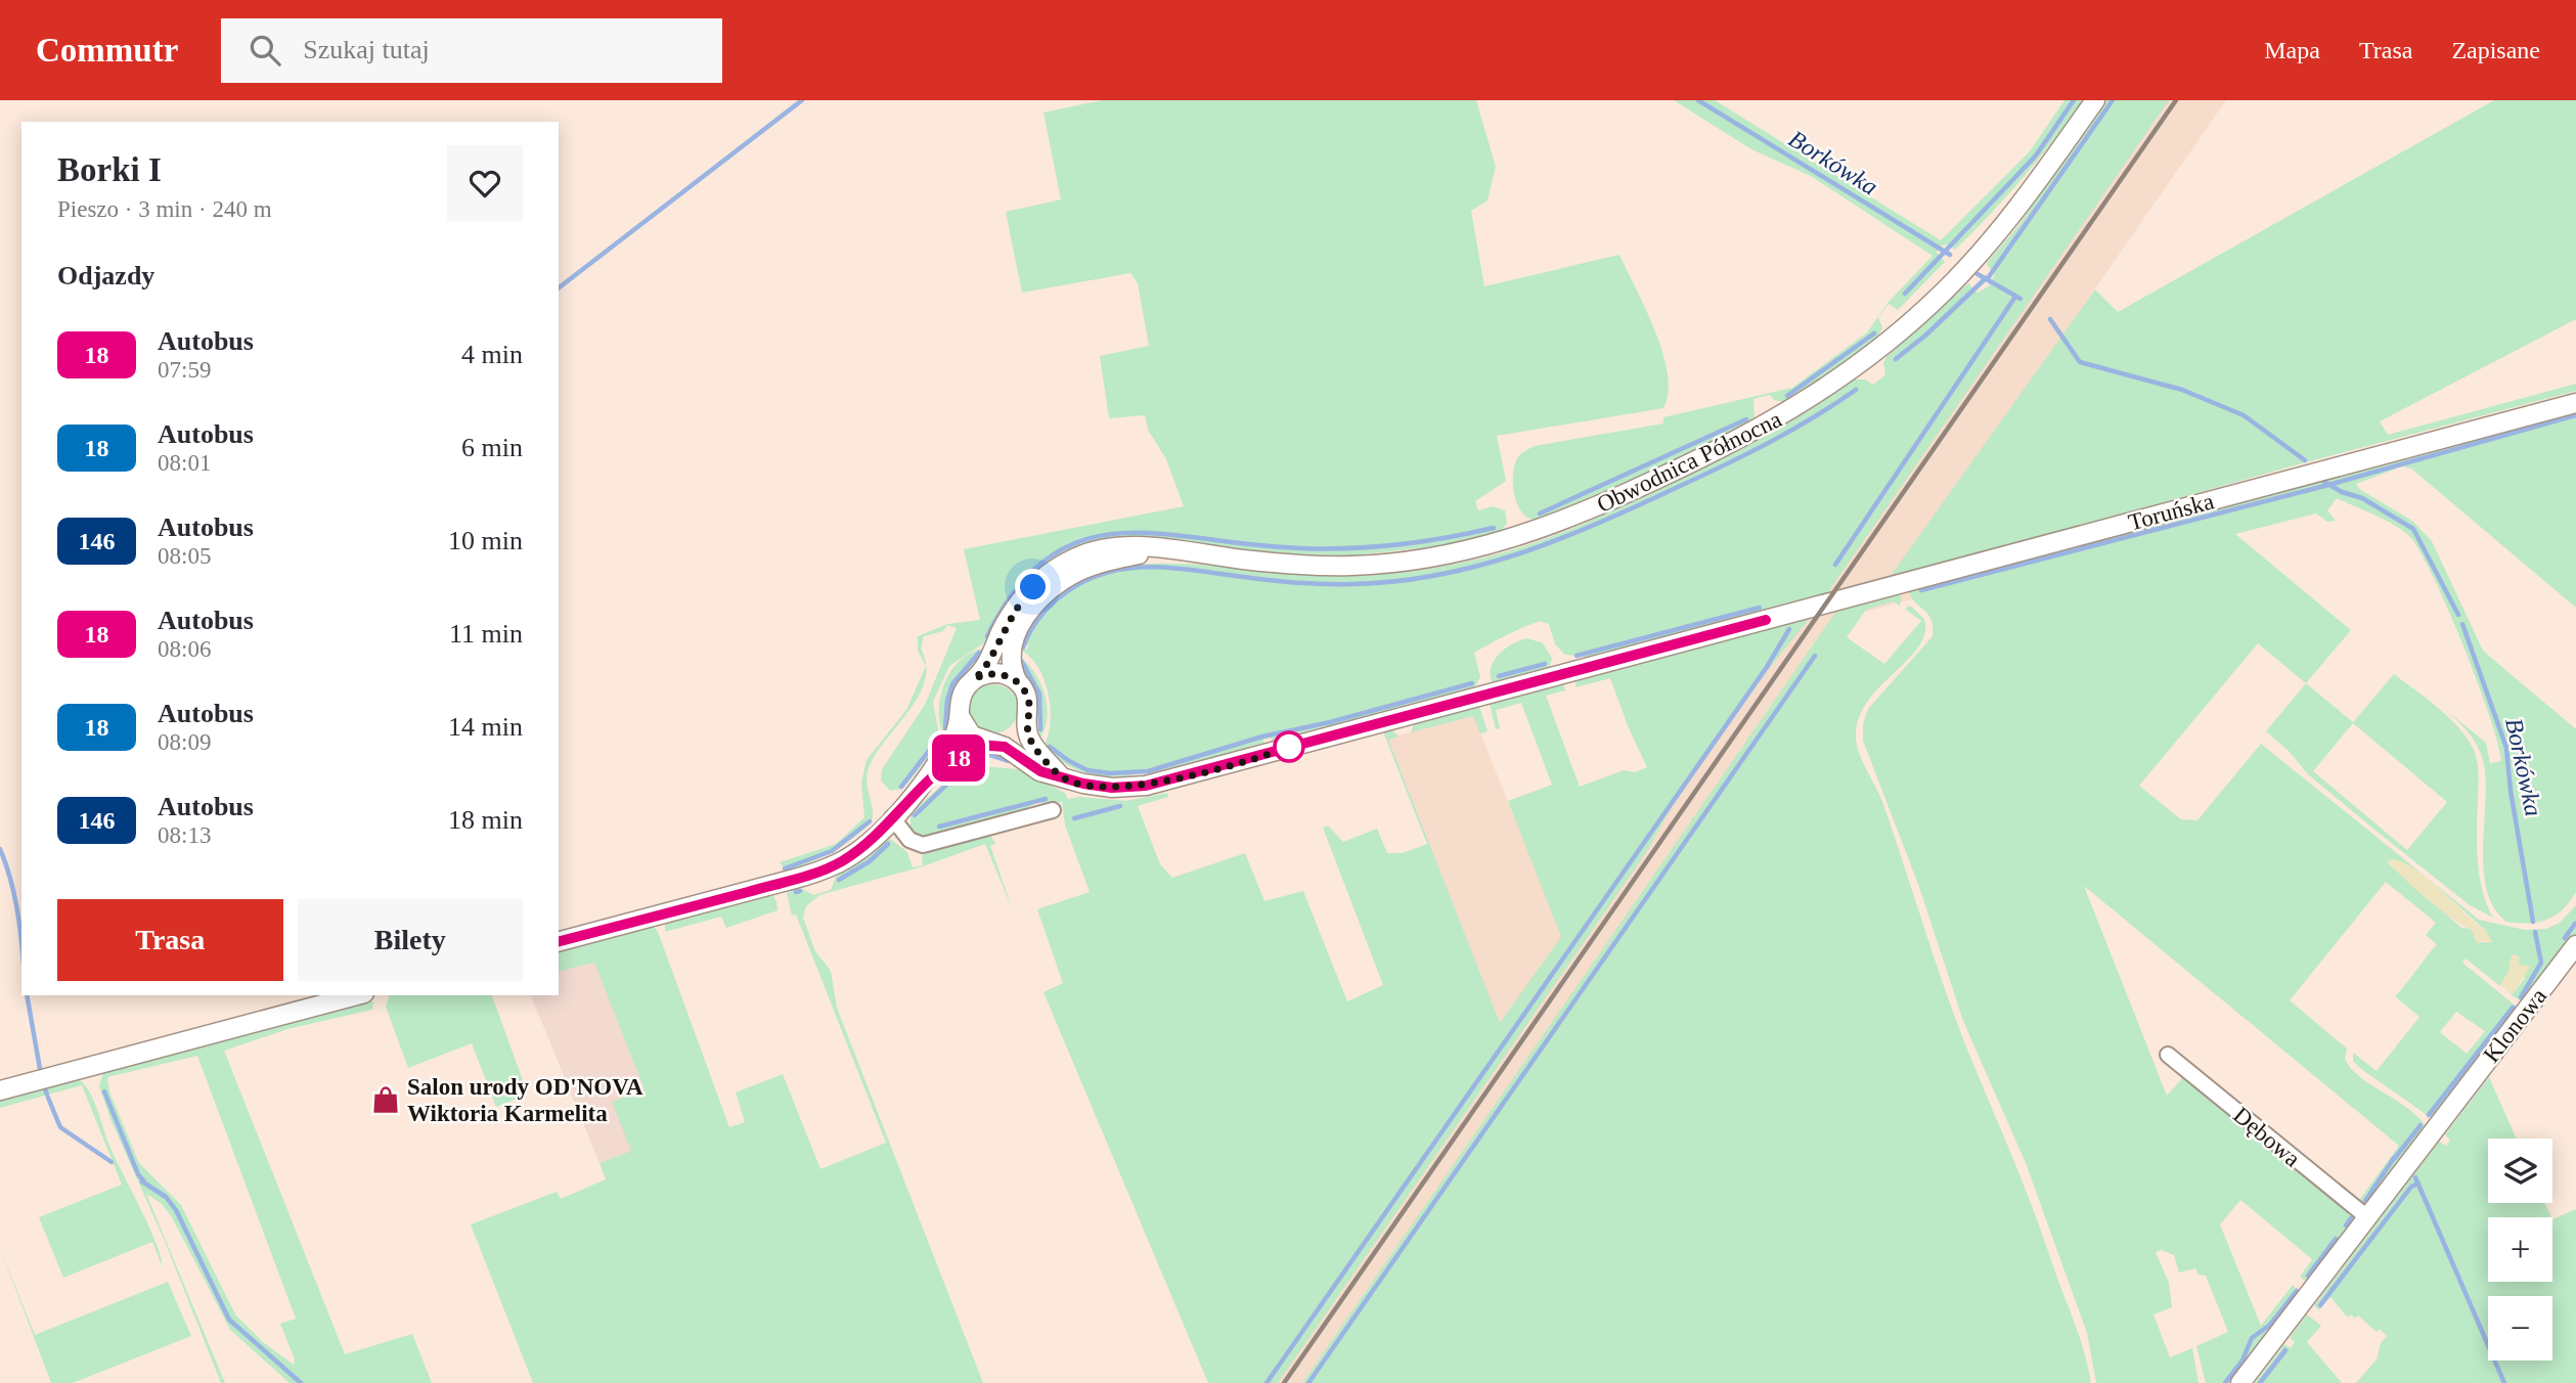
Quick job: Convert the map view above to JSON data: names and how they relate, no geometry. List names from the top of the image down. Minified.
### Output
{"streets":{"street":["Obwodnica Północna","Toruńska","Klonowa","Dębowa"]},"crossings":[["Obwodnica Północna","Toruńska"],["Klonowa","Dębowa"]],"water":["Borkówka"],"places":{"shop":["Salon urody OD'NOVA Wiktoria Karmelita"]},"lines":["bus line 18"],"page":{"header":"Commutr","search":"Szukaj tutaj","nav":["Mapa","Trasa","Zapisane"],"on_map":"18","heading":[["Borki I","Pieszo · 3 min · 240 m"],"Odjazdy"],"list":[{"mark":"18","name":"Autobus","note":"07:59","value":"4 min"},{"mark":"18","name":"Autobus","note":"08:01","value":"6 min"},{"mark":"146","name":"Autobus","note":"08:05","value":"10 min"},{"mark":"18","name":"Autobus","note":"08:06","value":"11 min"},{"mark":"18","name":"Autobus","note":"08:09","value":"14 min"},{"mark":"146","name":"Autobus","note":"08:13","value":"18 min"}],"buttons":["Trasa","Bilety"],"map_buttons":["+","−"]}}
